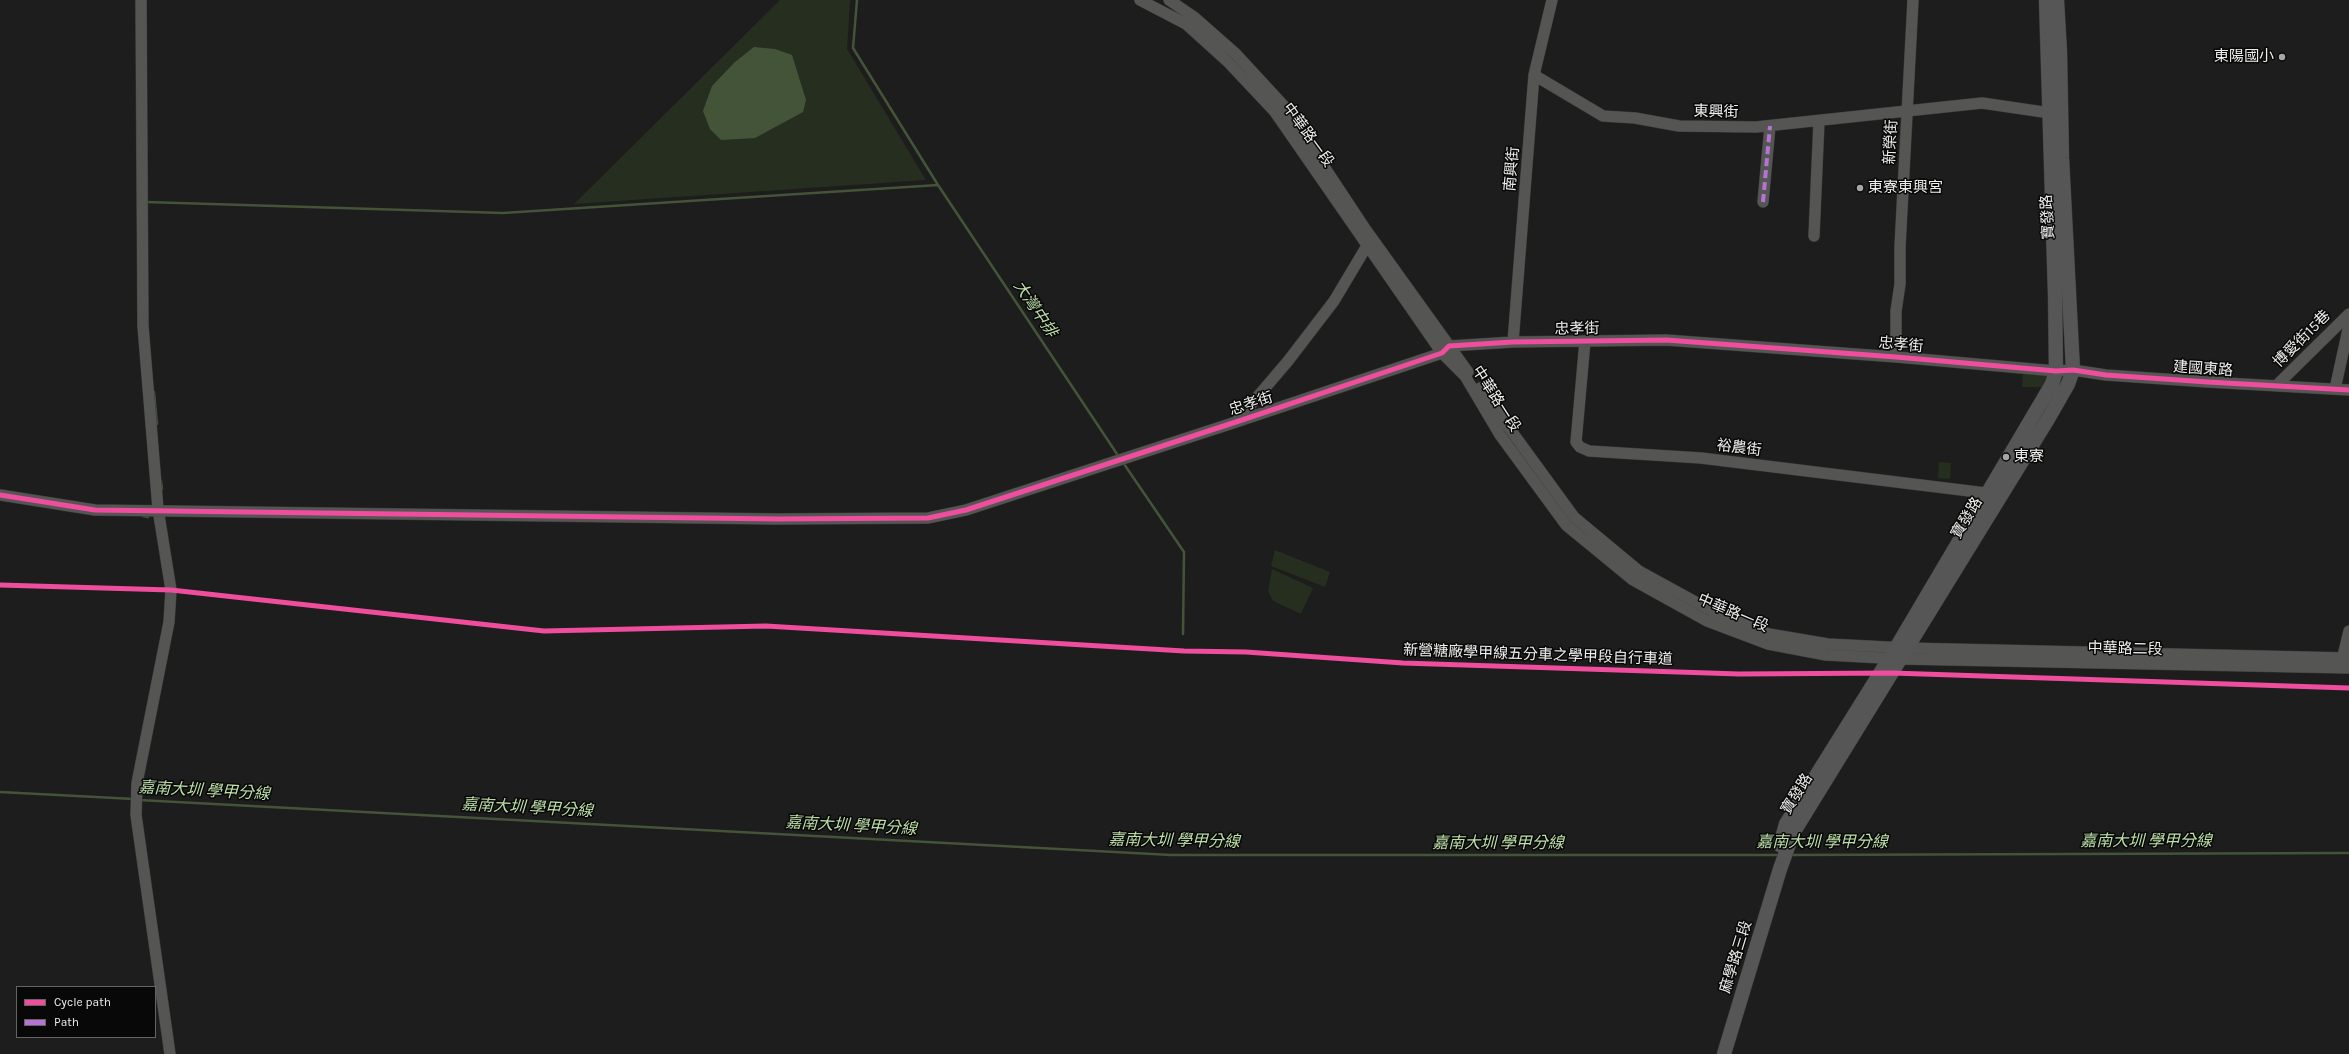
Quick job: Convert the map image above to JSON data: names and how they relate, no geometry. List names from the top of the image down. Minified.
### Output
{"streets":{"main road":["寶發路","麻學路三段"],"street":["東興街","中華路一段","新榮街","南興街","忠孝街","博愛街15巷","建國東路","裕農街","中華路二段"],"cycle path":["新營糖廠學甲線五分車之學甲段自行車道"]},"crossings":[["東興街","新榮街"],["東興街","南興街"],["東興街","寶發路"],["中華路一段","寶發路"],["中華路一段","忠孝街"],["中華路一段","中華路二段"],["新榮街","忠孝街"],["南興街","忠孝街"],["寶發路","忠孝街"],["寶發路","建國東路"],["寶發路","裕農街"],["寶發路","中華路二段"],["寶發路","麻學路三段"],["忠孝街","建國東路"],["忠孝街","裕農街"],["博愛街15巷","建國東路"]],"water":["大灣中排","嘉南大圳 學甲分線"],"places":["東陽國小","東寮東興宮","東寮"],"legend":["Cycle path","Path"]}
